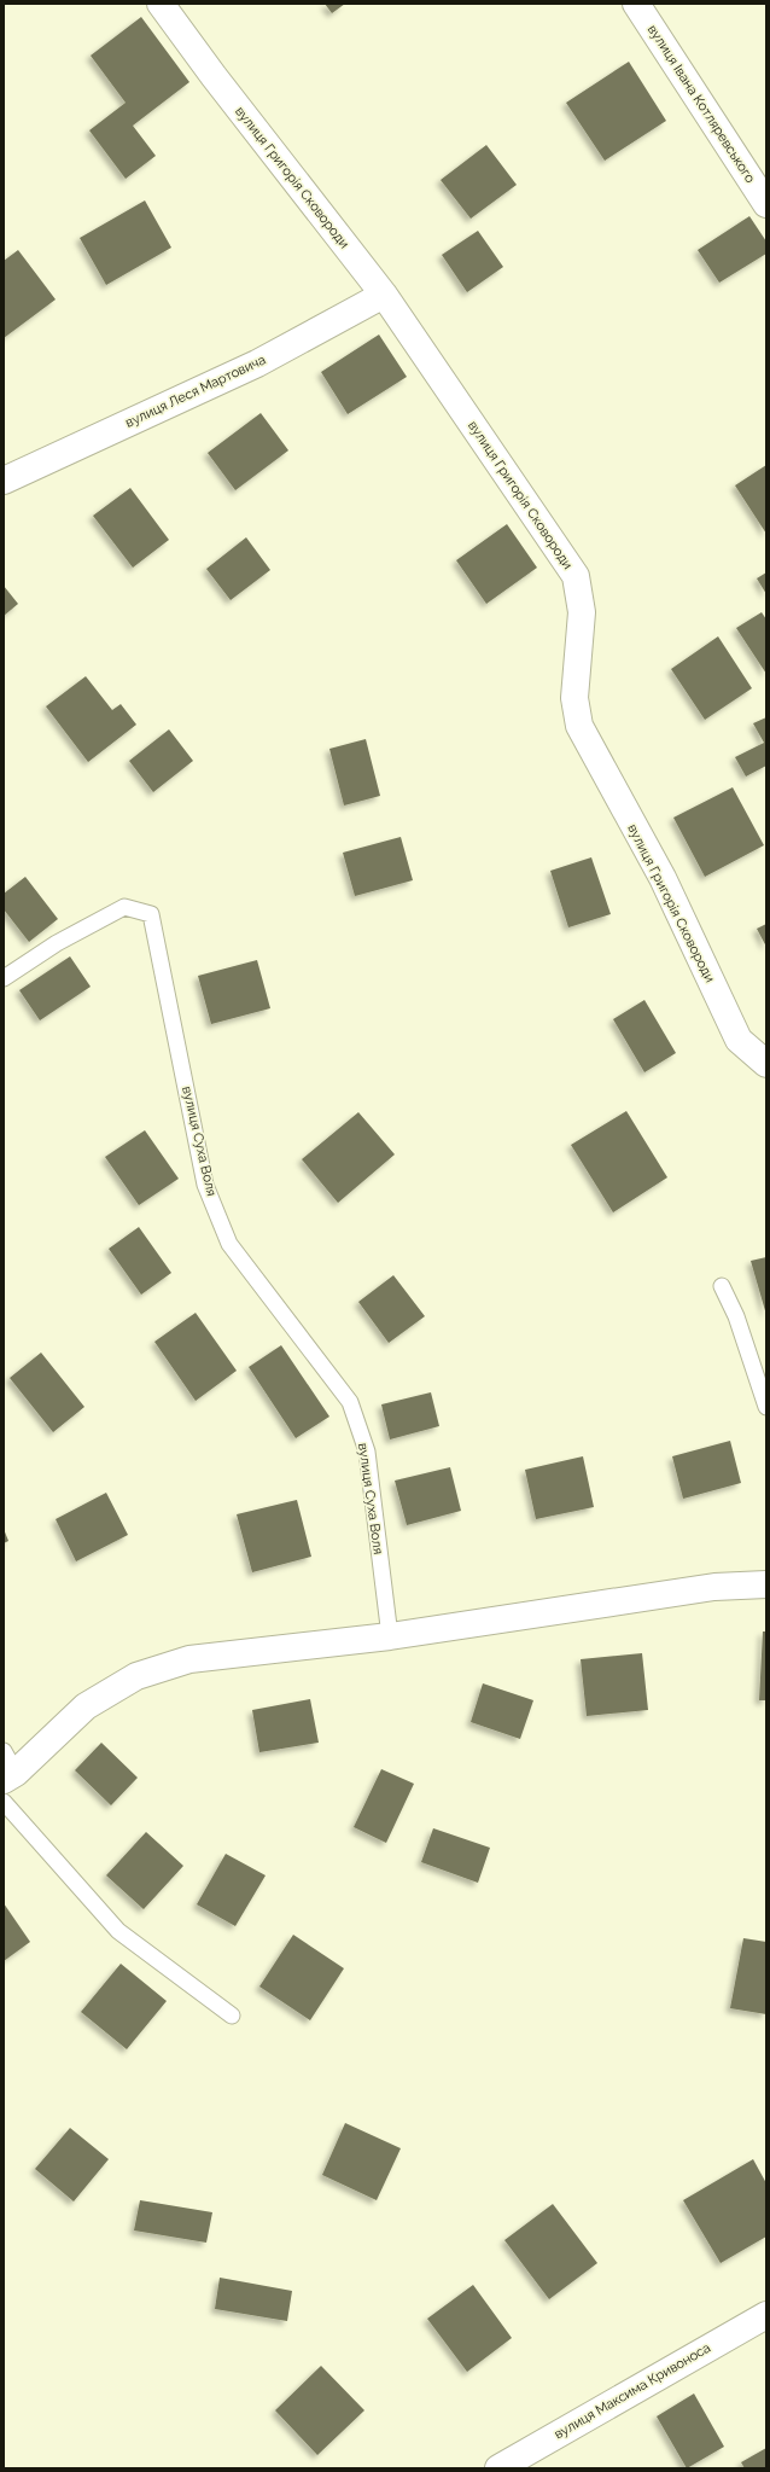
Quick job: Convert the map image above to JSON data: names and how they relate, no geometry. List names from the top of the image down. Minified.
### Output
{"streets":{"street":["вулиця Івана Котляревського","вулиця Григорія Сковороди","вулиця Леся Мартовича","вулиця Максима Кривоноса"],"lane":["вулиця Суха Воля"]},"crossings":[["вулиця Григорія Сковороди","вулиця Леся Мартовича"]]}
